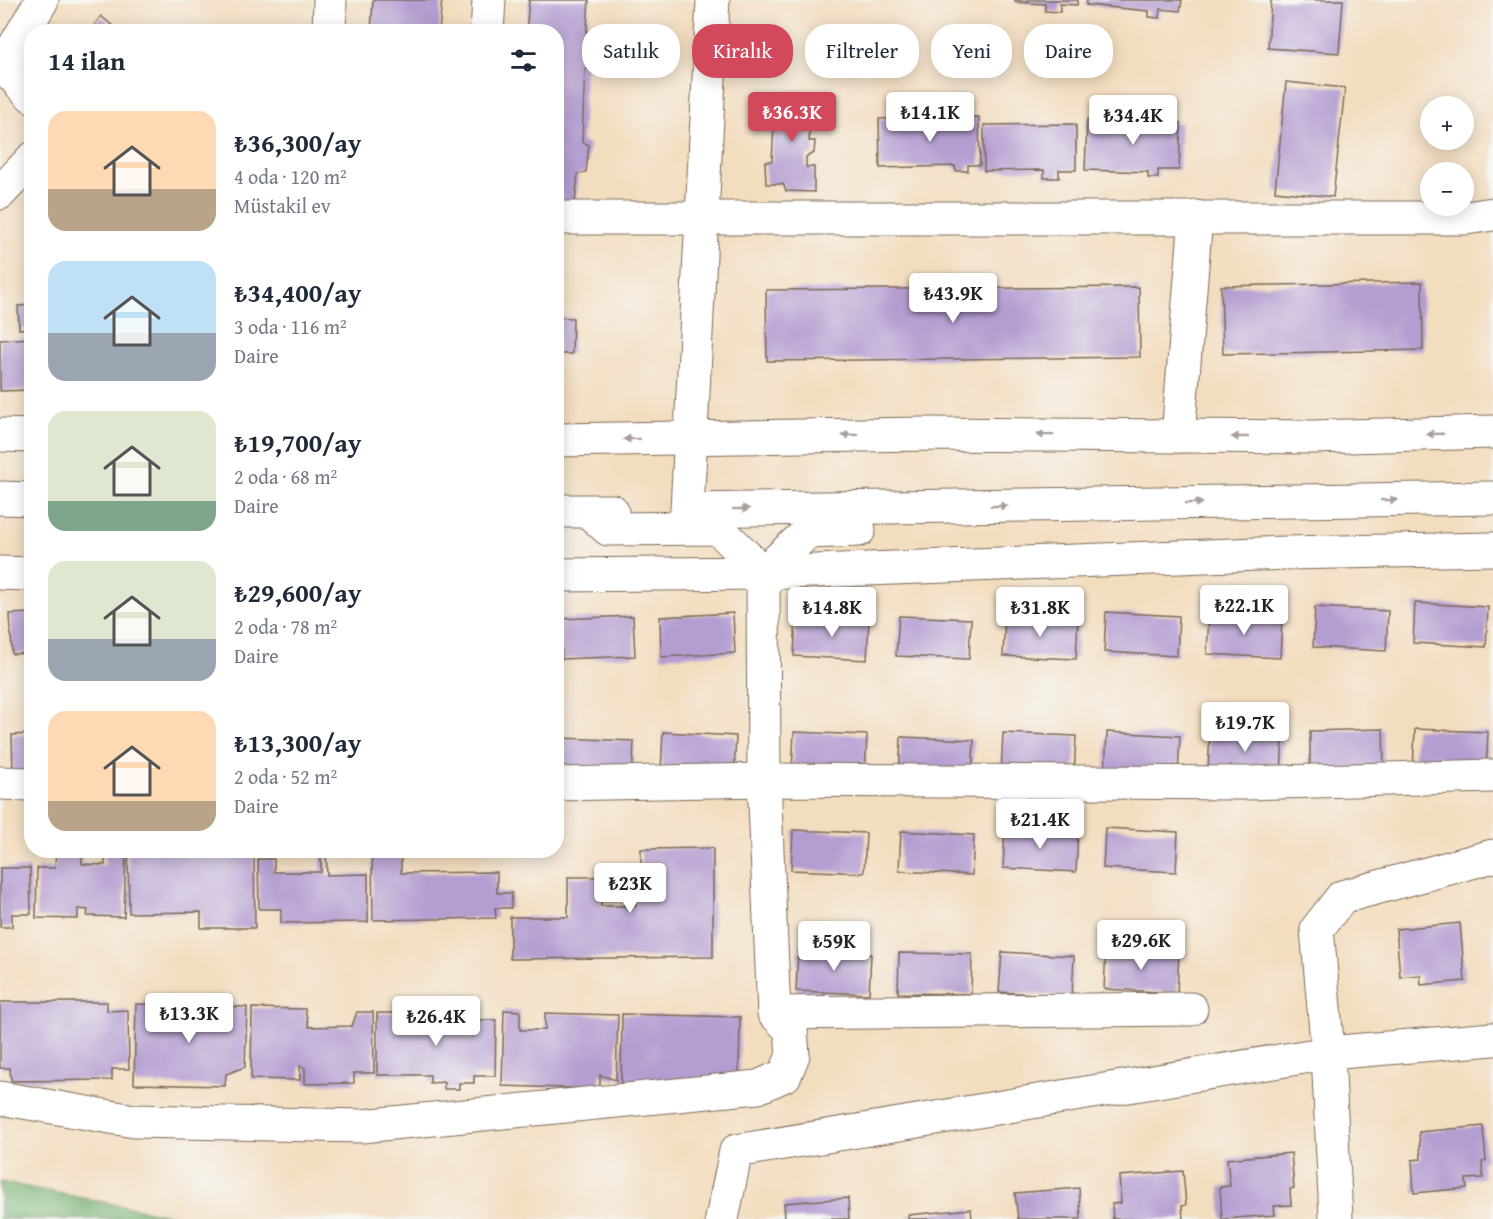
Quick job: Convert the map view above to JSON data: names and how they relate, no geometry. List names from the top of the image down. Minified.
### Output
{"page":{"chip":["Satılık","Kiralık","Filtreler","Yeni","Daire"],"heading":"14 ilan","price":["₺36.3K","₺14.1K","₺34.4K","₺43.9K","₺22.1K","₺14.8K","₺31.8K","₺19.7K","₺21.4K","₺23K","₺29.6K","₺59K","₺13.3K","₺26.4K"],"map_buttons":["+","−"],"list":[{"name":"₺36,300/ay","note":"4 oda · 120 m² · Müstakil ev"},{"name":"₺34,400/ay","note":"3 oda · 116 m² · Daire"},{"name":"₺19,700/ay","note":"2 oda · 68 m² · Daire"},{"name":"₺29,600/ay","note":"2 oda · 78 m² · Daire"},{"name":"₺13,300/ay","note":"2 oda · 52 m² · Daire"}]}}
